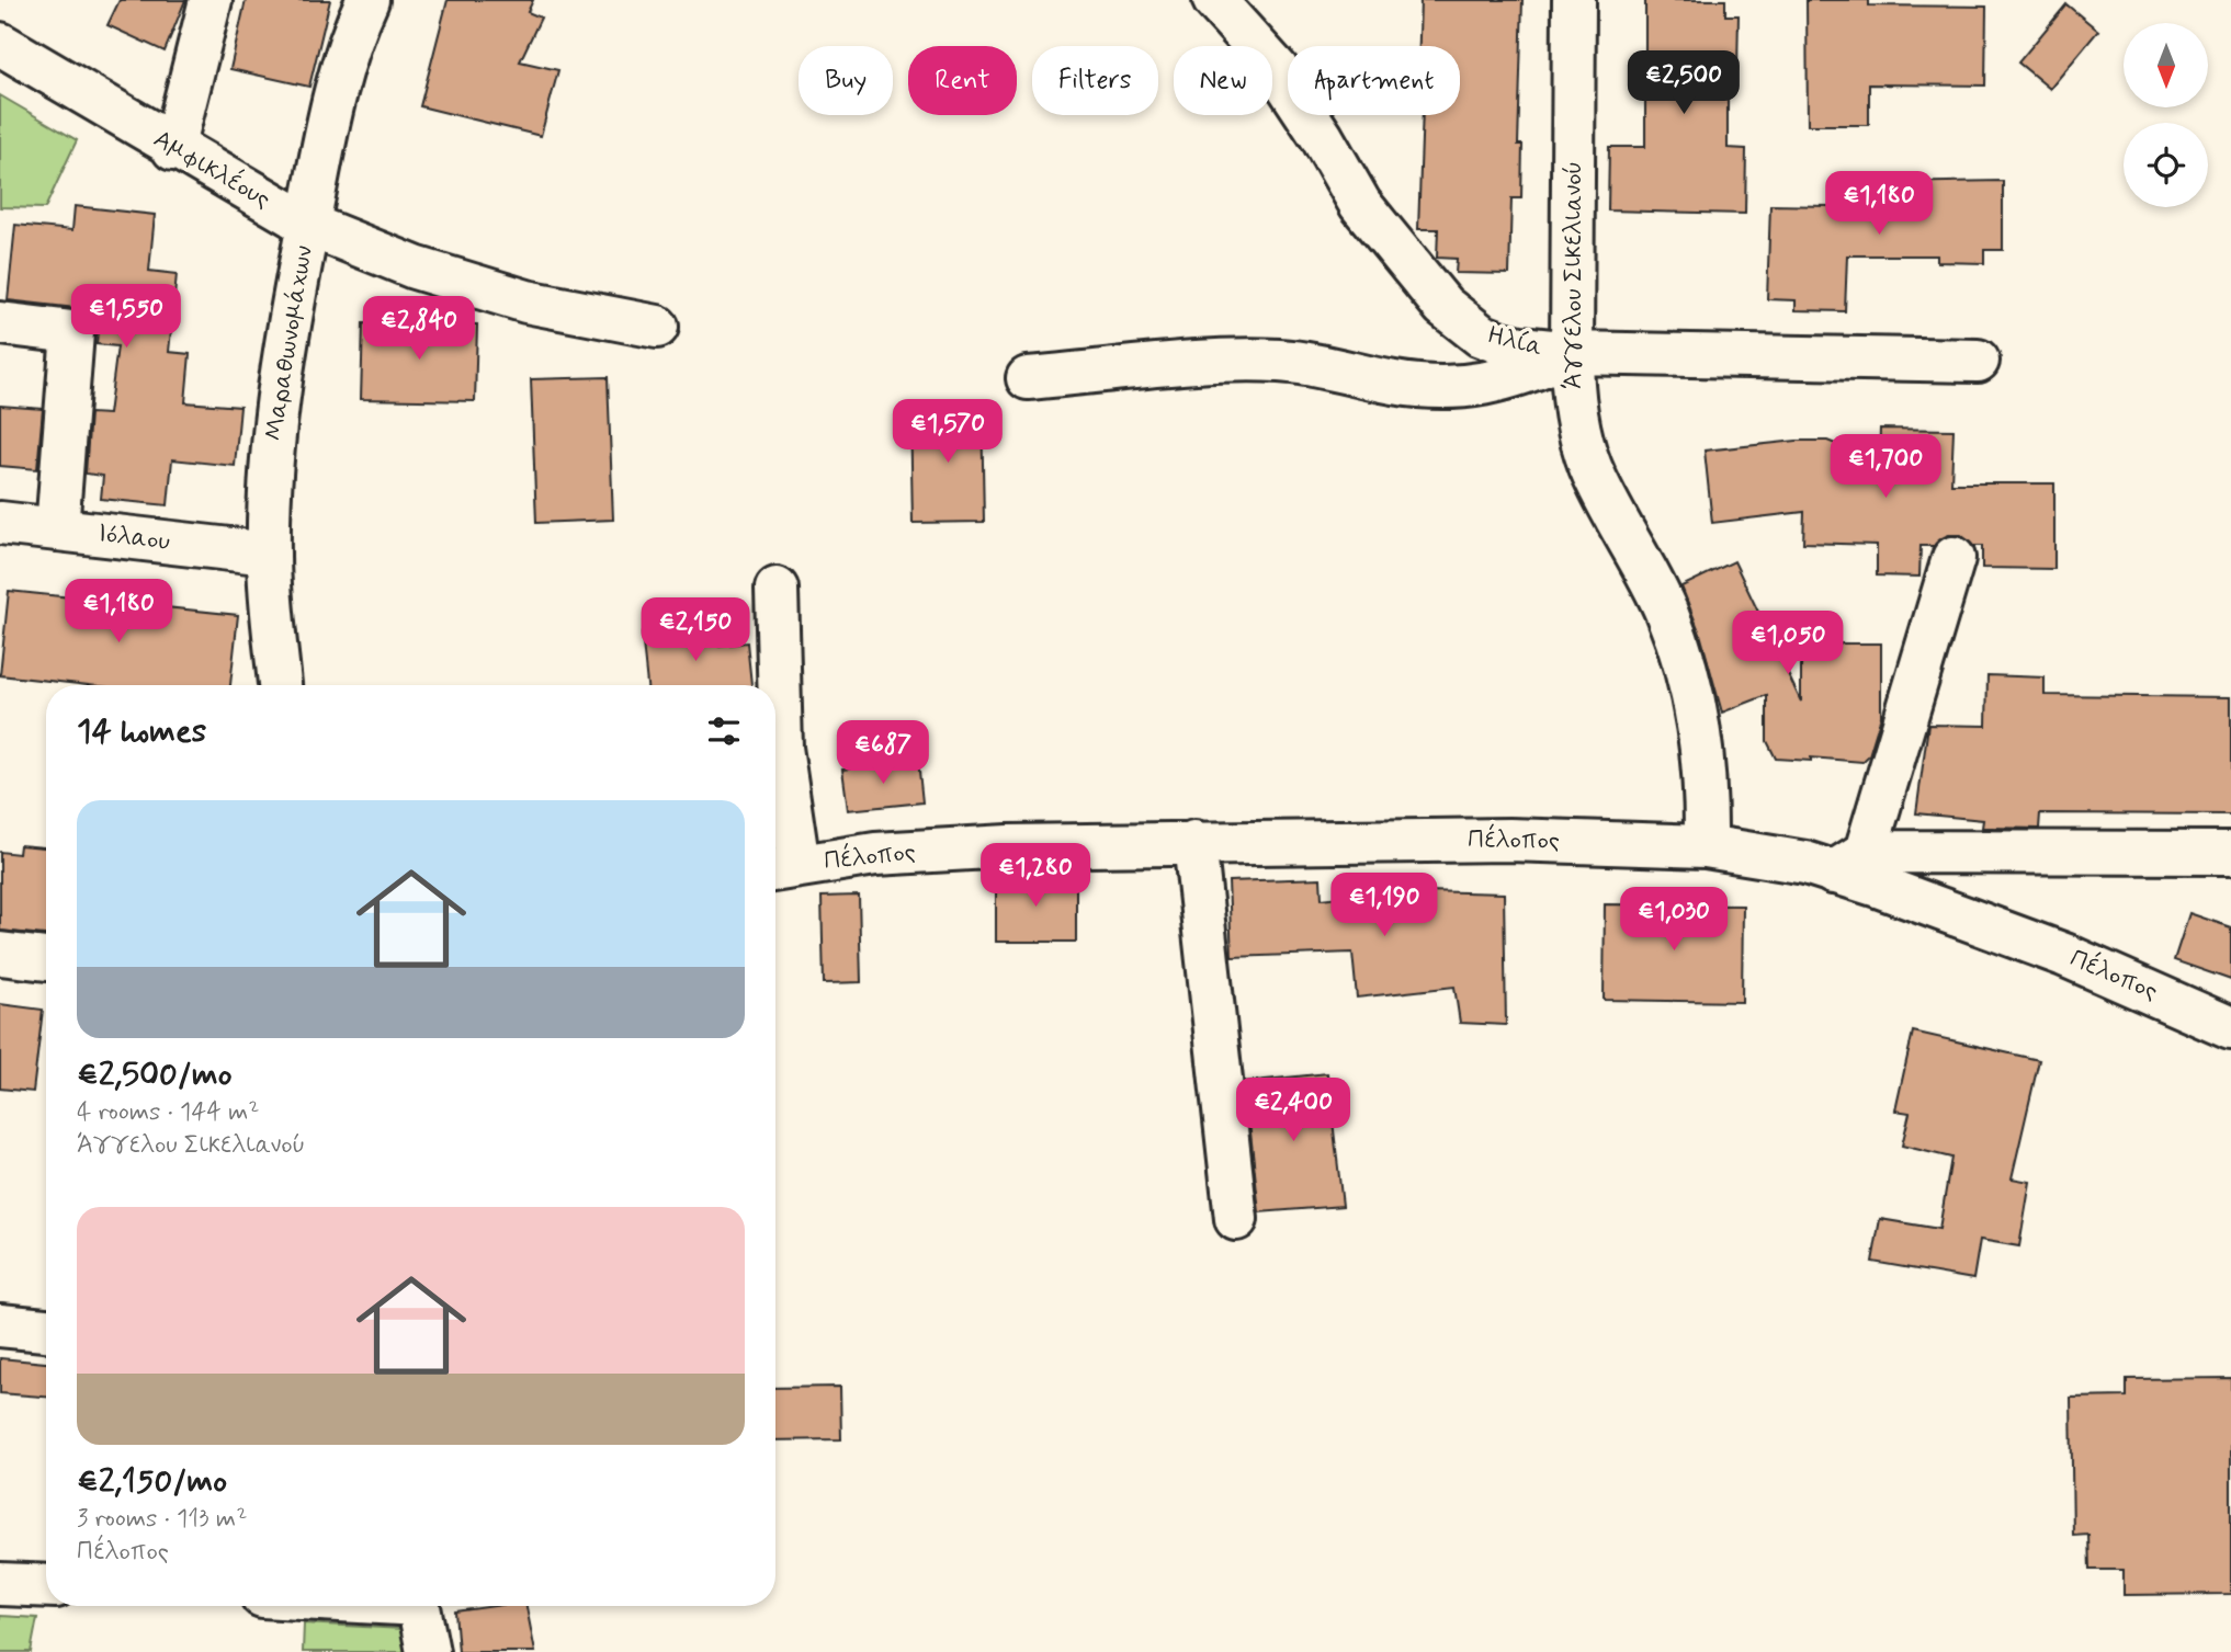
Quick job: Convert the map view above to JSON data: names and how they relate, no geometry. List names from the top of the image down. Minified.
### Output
{"streets":{"street":["Αμφικλέους","Άγγελου Σικελιανού","Ηλία","Μαραθωνομάχων","Ιόλαου","Πέλοπος"]},"crossings":[["Αμφικλέους","Μαραθωνομάχων"],["Άγγελου Σικελιανού","Ηλία"],["Άγγελου Σικελιανού","Πέλοπος"],["Μαραθωνομάχων","Ιόλαου"]],"north":"bottom","page":{"chip":["Buy","Rent","Filters","New","Apartment"],"price":["€2,500","€1,180","€1,550","€2,840","€1,570","€1,700","€1,180","€2,150","€1,050","€687","€1,280","€1,190","€1,030","€2,400"],"heading":"14 homes","list":[{"name":"€2,500/mo","note":"4 rooms · 144 m² · Άγγελου Σικελιανού"},{"name":"€2,150/mo","note":"3 rooms · 113 m² · Πέλοπος"}]}}
